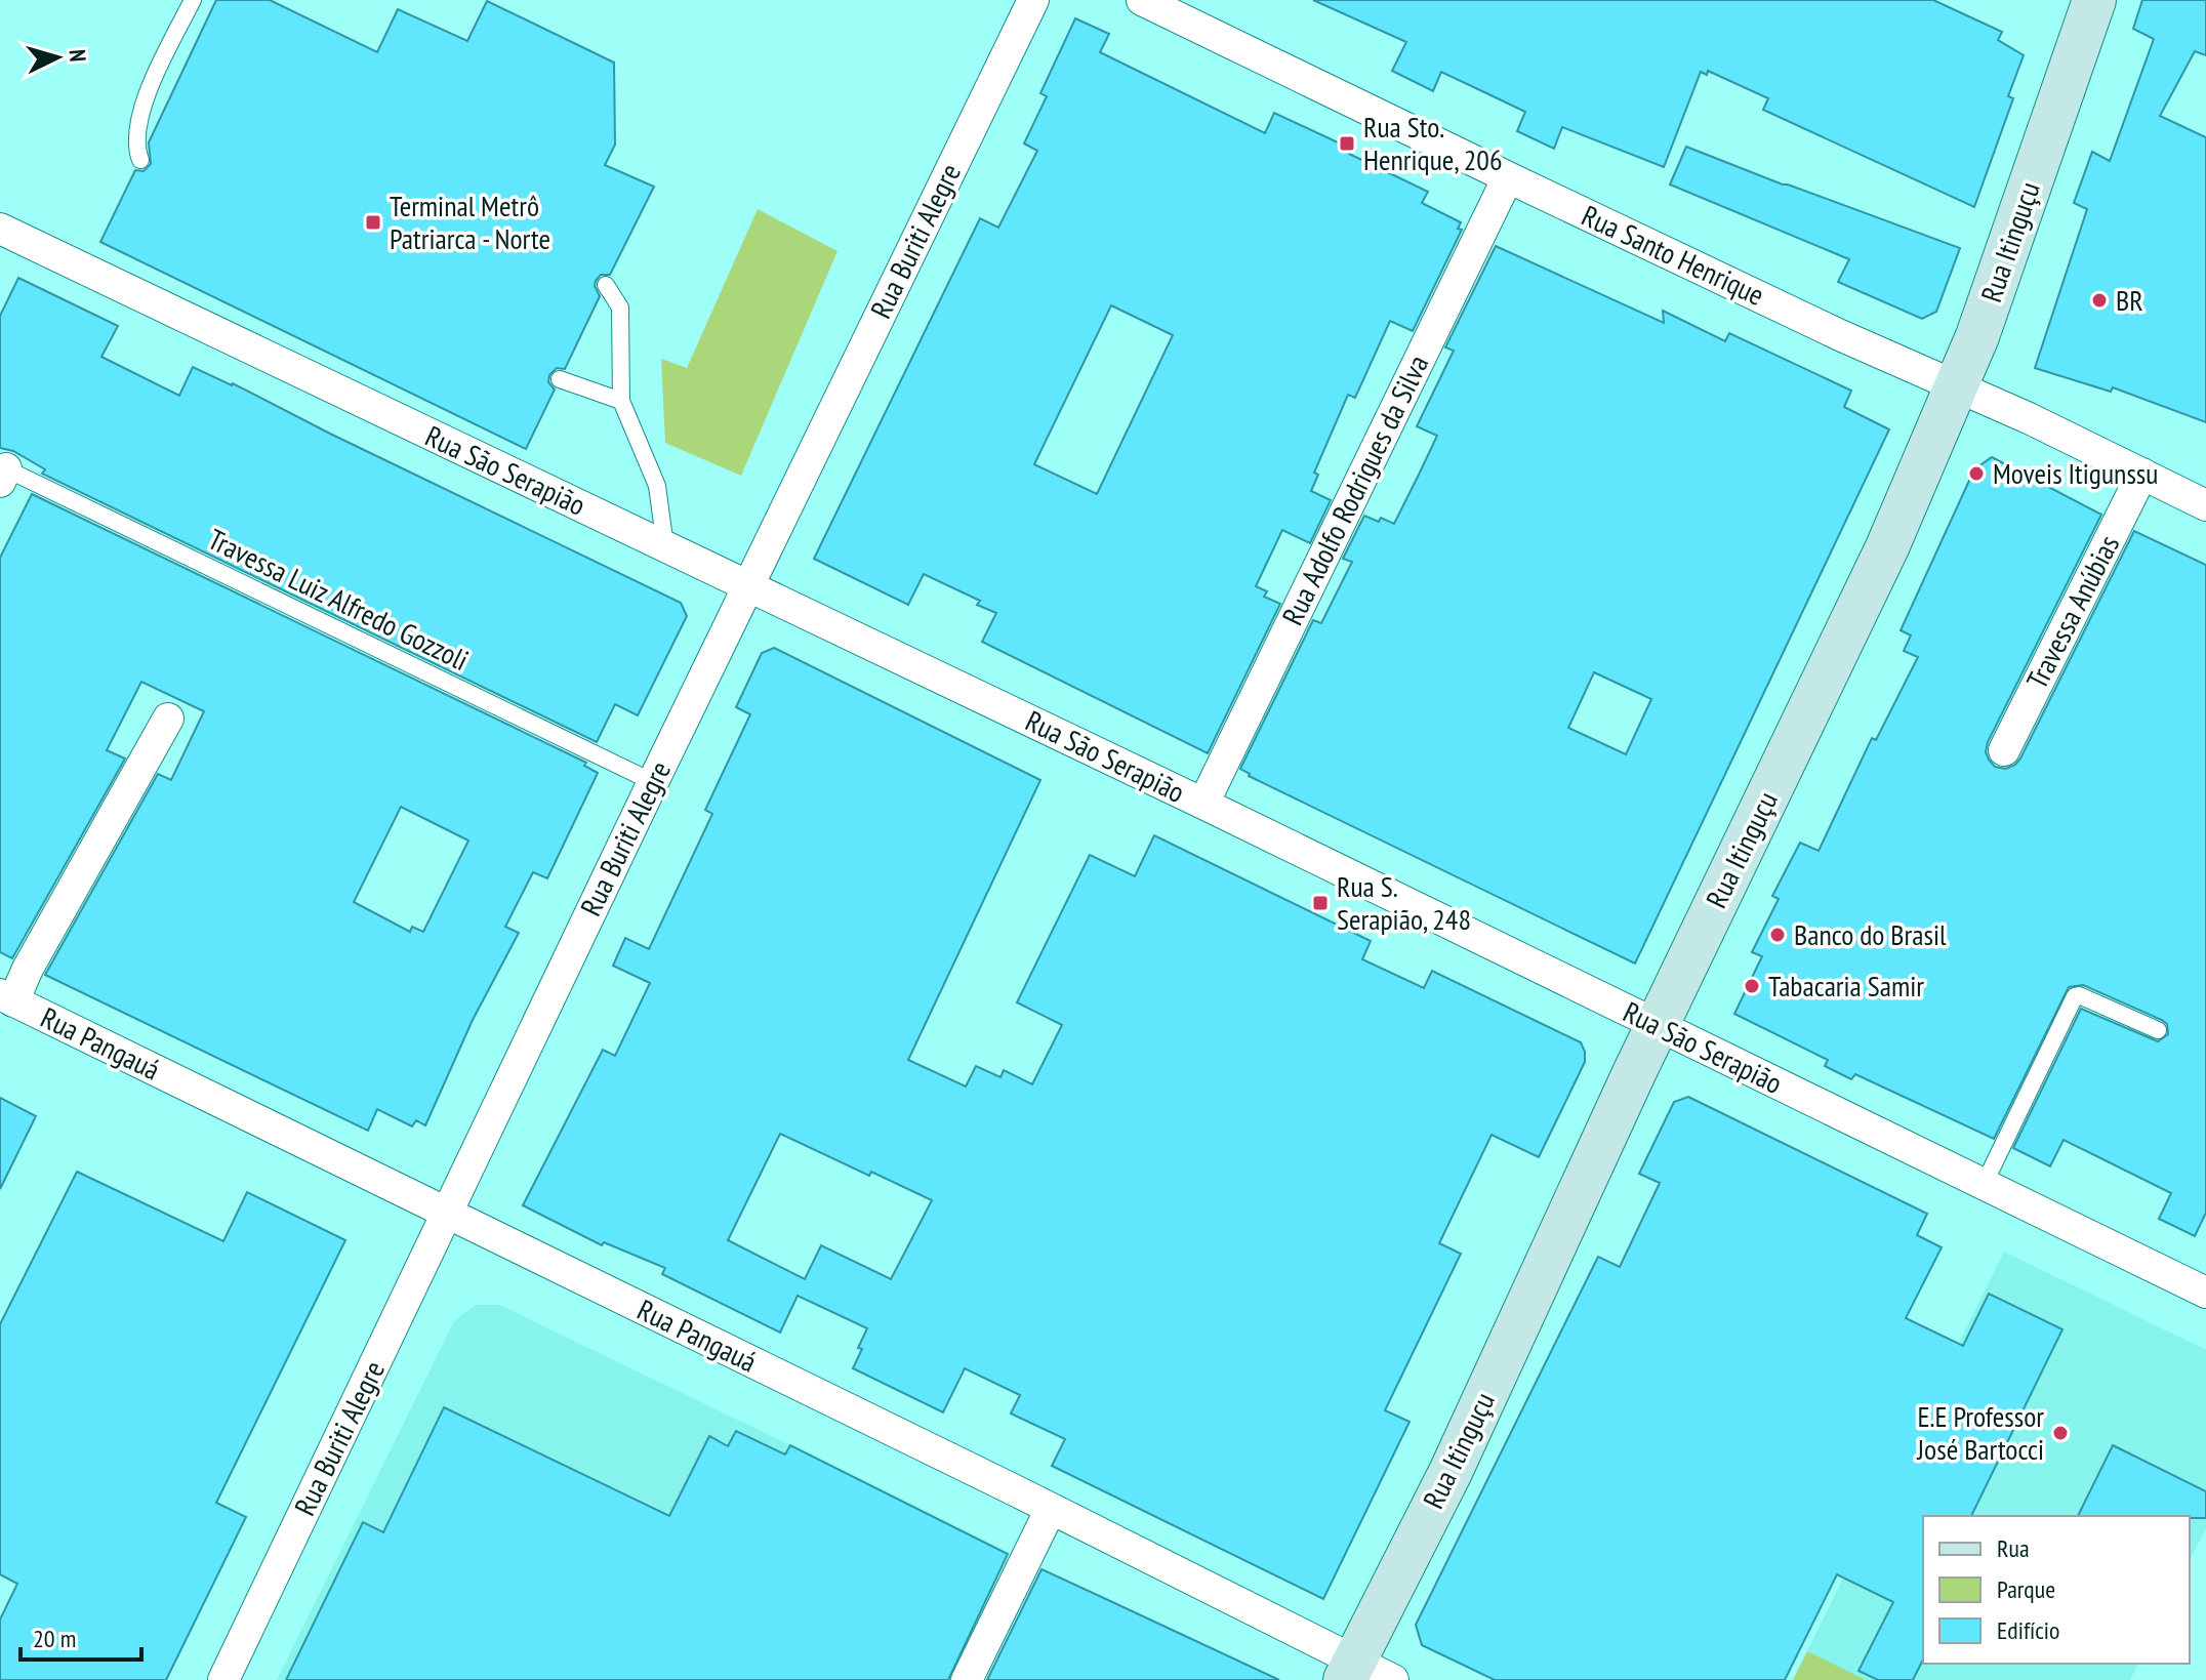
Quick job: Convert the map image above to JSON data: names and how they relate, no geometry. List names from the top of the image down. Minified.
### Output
{"streets":{"main road":["Rua Itinguçu"],"street":["Rua Buriti Alegre","Rua Santo Henrique","Rua São Serapião","Rua Adolfo Rodrigues da Silva","Travessa Anúbias","Rua Pangauá"],"lane":["Travessa Luiz Alfredo Gozzoli"]},"crossings":[["Rua Buriti Alegre","Rua São Serapião"],["Rua Buriti Alegre","Travessa Luiz Alfredo Gozzoli"],["Rua Buriti Alegre","Rua Pangauá"],["Rua Itinguçu","Rua Santo Henrique"],["Rua Itinguçu","Rua São Serapião"],["Rua Itinguçu","Rua Pangauá"],["Rua Santo Henrique","Rua Adolfo Rodrigues da Silva"],["Rua Santo Henrique","Travessa Anúbias"],["Rua São Serapião","Rua Adolfo Rodrigues da Silva"]],"places":{"transit":["Rua Sto. Henrique, 206","Terminal Metrô Patriarca - Norte","Rua S. Serapião, 248"],"other":["BR","Moveis Itigunssu","Banco do Brasil","Tabacaria Samir","E.E Professor José Bartocci"]},"legend":["Rua","Parque","Edifício"],"scale_bar":"20 m","north":"right"}
